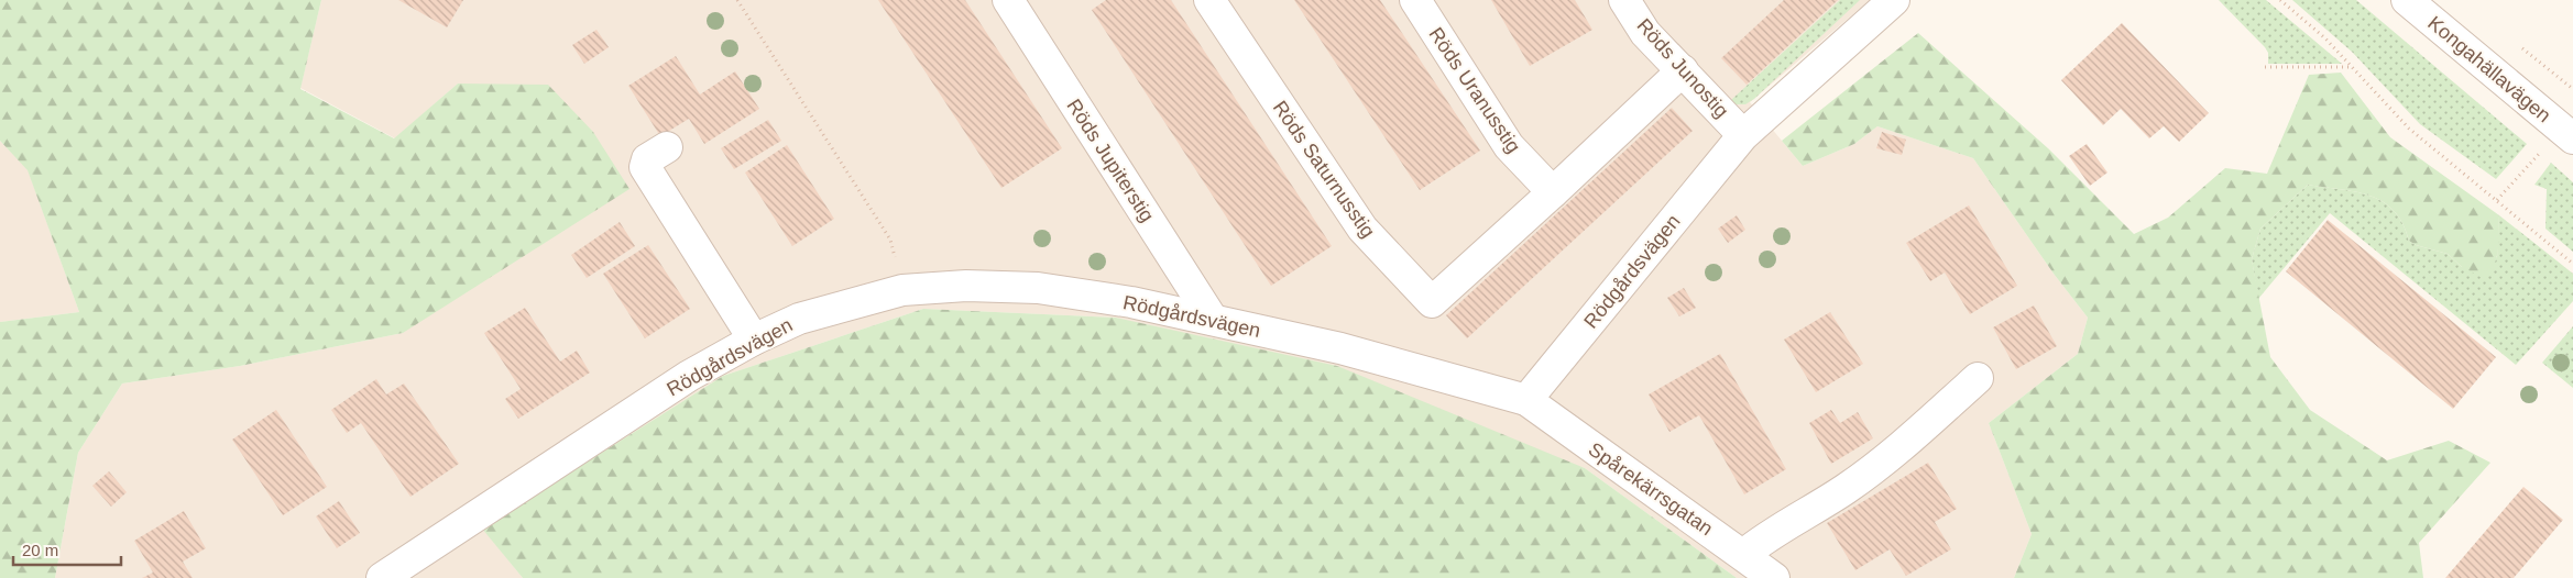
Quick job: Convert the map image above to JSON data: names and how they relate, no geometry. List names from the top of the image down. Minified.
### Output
{"streets":{"street":["Röds Junostig","Kongahällavägen","Röds Uranusstig","Röds Jupiterstig","Röds Saturnusstig","Rödgårdsvägen","Spårekärrsgatan"]},"crossings":[["Röds Junostig","Rödgårdsvägen"],["Röds Uranusstig","Röds Saturnusstig"],["Röds Jupiterstig","Rödgårdsvägen"],["Rödgårdsvägen","Spårekärrsgatan"]],"scale_bar":"20 m"}
